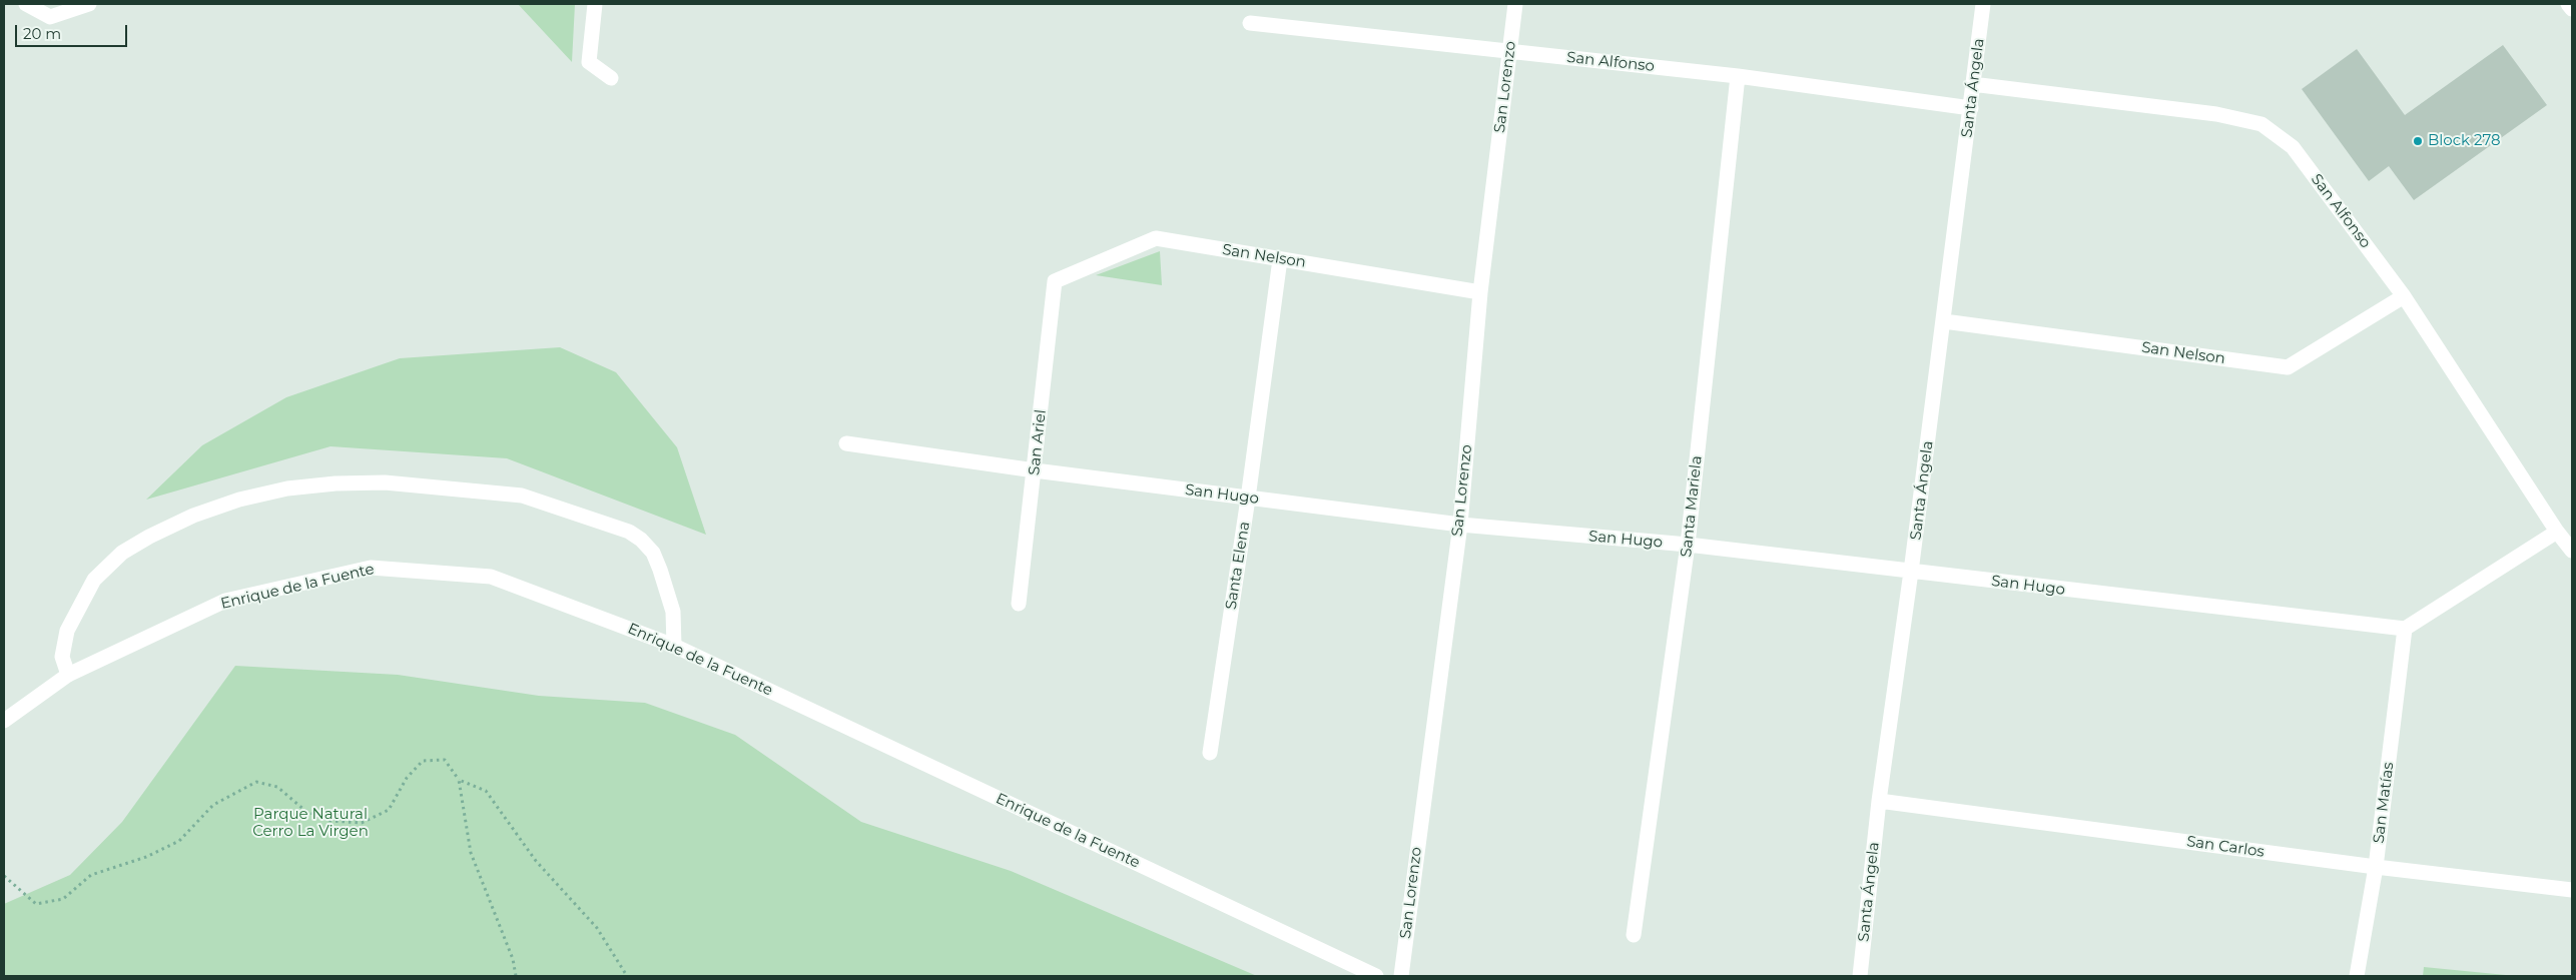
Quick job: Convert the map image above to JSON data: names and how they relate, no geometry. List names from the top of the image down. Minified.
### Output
{"streets":{"street":["San Alfonso","San Lorenzo","Santa Ángela","San Nelson","San Ariel","San Hugo","Santa Mariela","Santa Elena","Enrique de la Fuente","San Matías","San Carlos"]},"crossings":[["San Alfonso","San Lorenzo"],["San Alfonso","Santa Ángela"],["San Alfonso","San Nelson"],["San Alfonso","Santa Mariela"],["San Lorenzo","San Nelson"],["San Lorenzo","San Hugo"],["Santa Ángela","San Nelson"],["Santa Ángela","San Hugo"],["Santa Ángela","San Carlos"],["San Nelson","San Ariel"],["San Nelson","Santa Elena"],["San Ariel","San Hugo"],["San Hugo","Santa Mariela"],["San Hugo","Santa Elena"],["San Hugo","San Matías"],["San Matías","San Carlos"]],"parks":["Parque Natural Cerro La Virgen"],"places":["Block 278"],"scale_bar":"20 m"}
